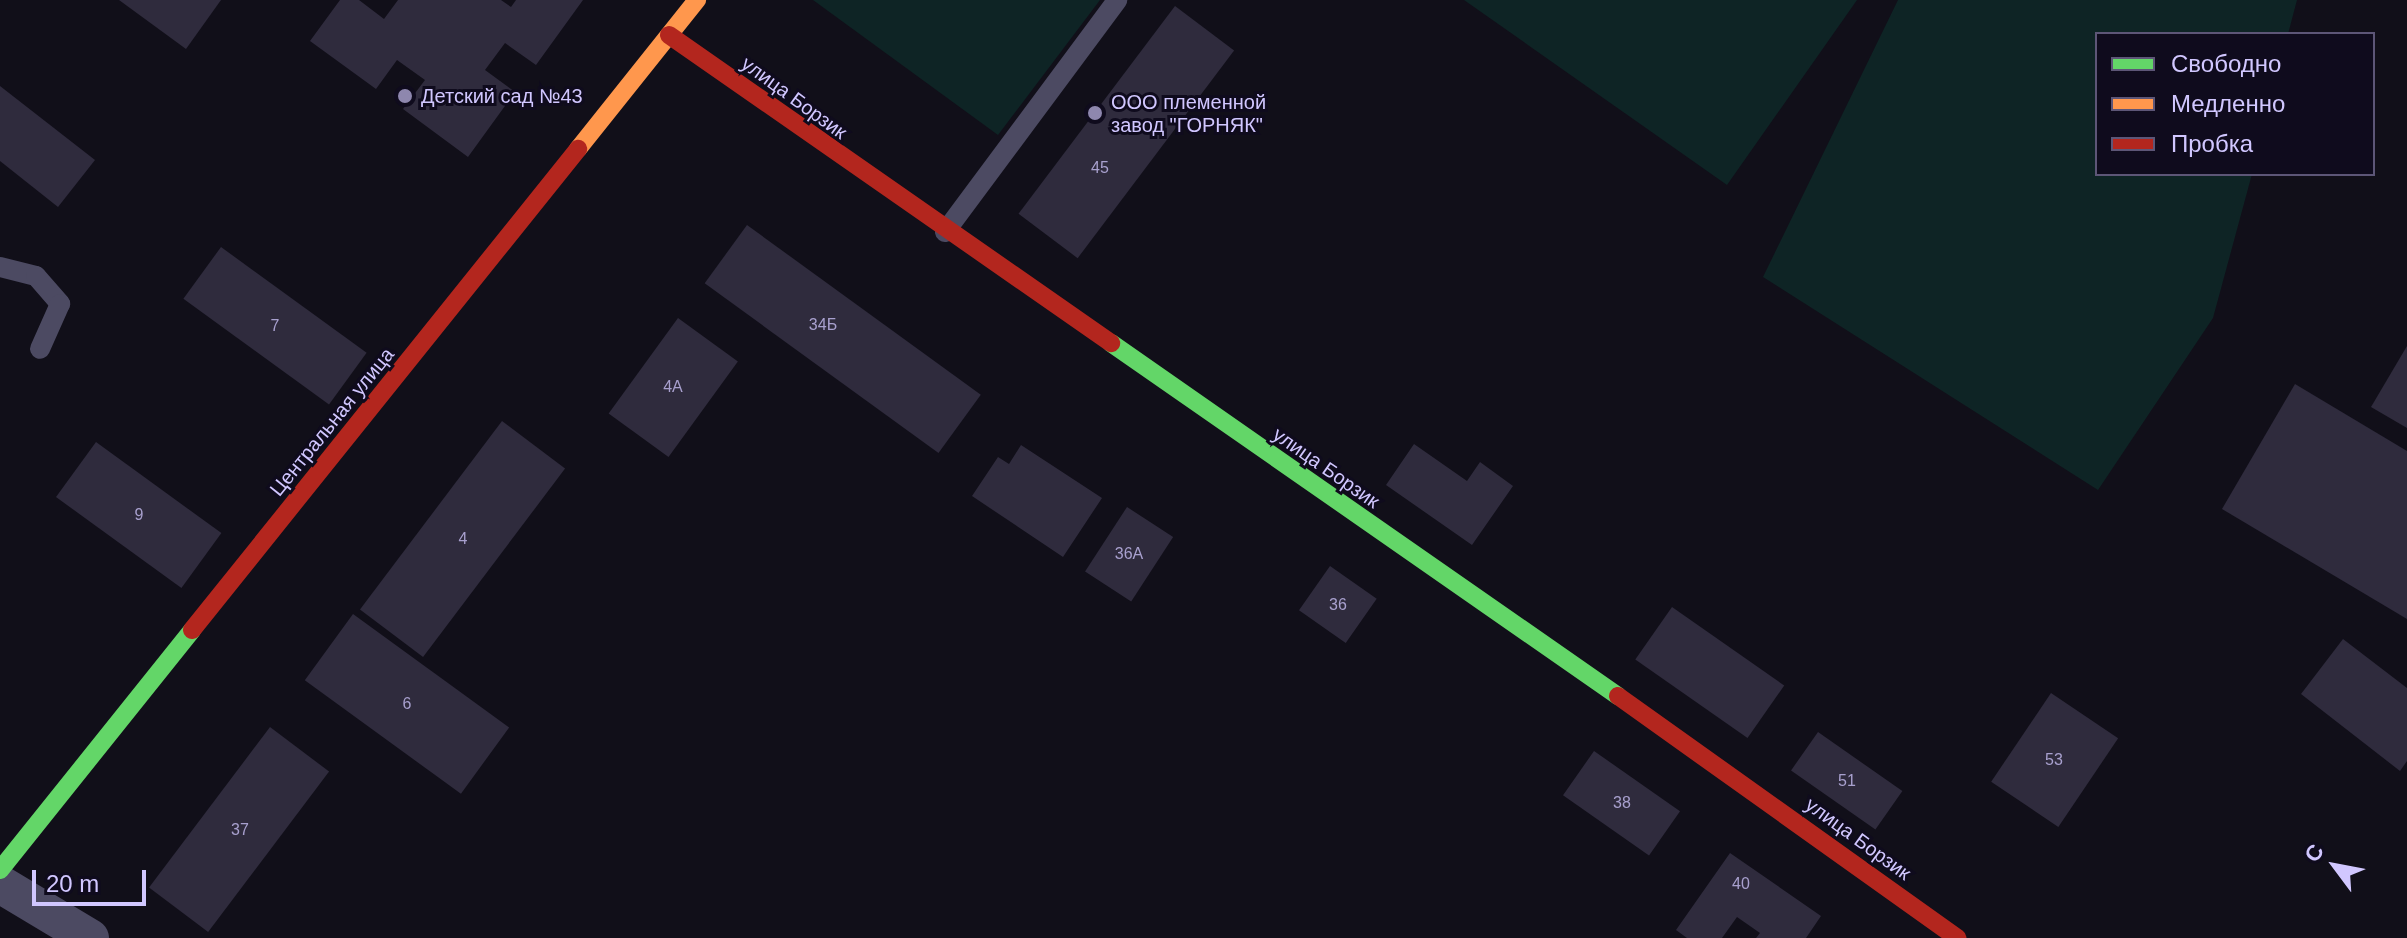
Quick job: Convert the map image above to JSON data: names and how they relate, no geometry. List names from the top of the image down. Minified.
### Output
{"streets":{"street":["улица Борзик","Центральная улица"]},"crossings":[["улица Борзик","Центральная улица"]],"places":["Детский сад №43","ООО племенной завод \"ГОРНЯК\""],"house_numbers":["45","34Б","7","4А","9","4","36А","36","6","53","51","38","37","40"],"legend":["Свободно","Медленно","Пробка"],"scale_bar":"20 m","north":"top left"}
